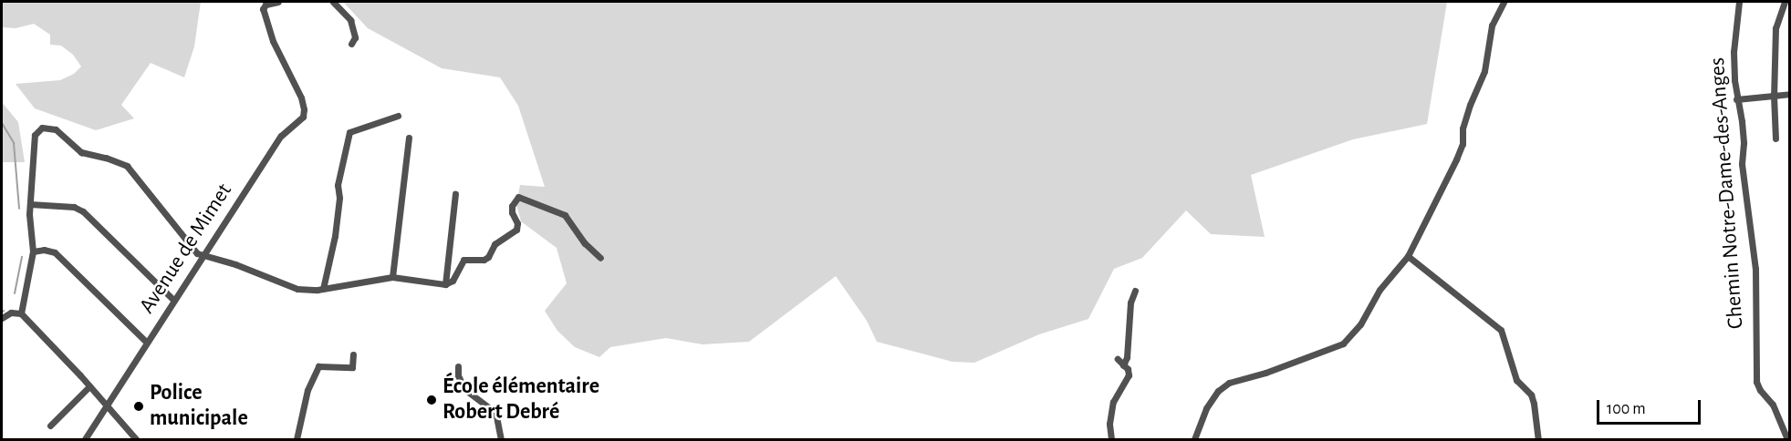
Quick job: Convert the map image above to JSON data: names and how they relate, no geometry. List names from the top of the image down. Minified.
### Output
{"streets":{"street":["Chemin Notre-Dame-des-Anges","Avenue de Mimet"]},"places":["École élémentaire Robert Debré","Police municipale"],"scale_bar":"100 m"}
